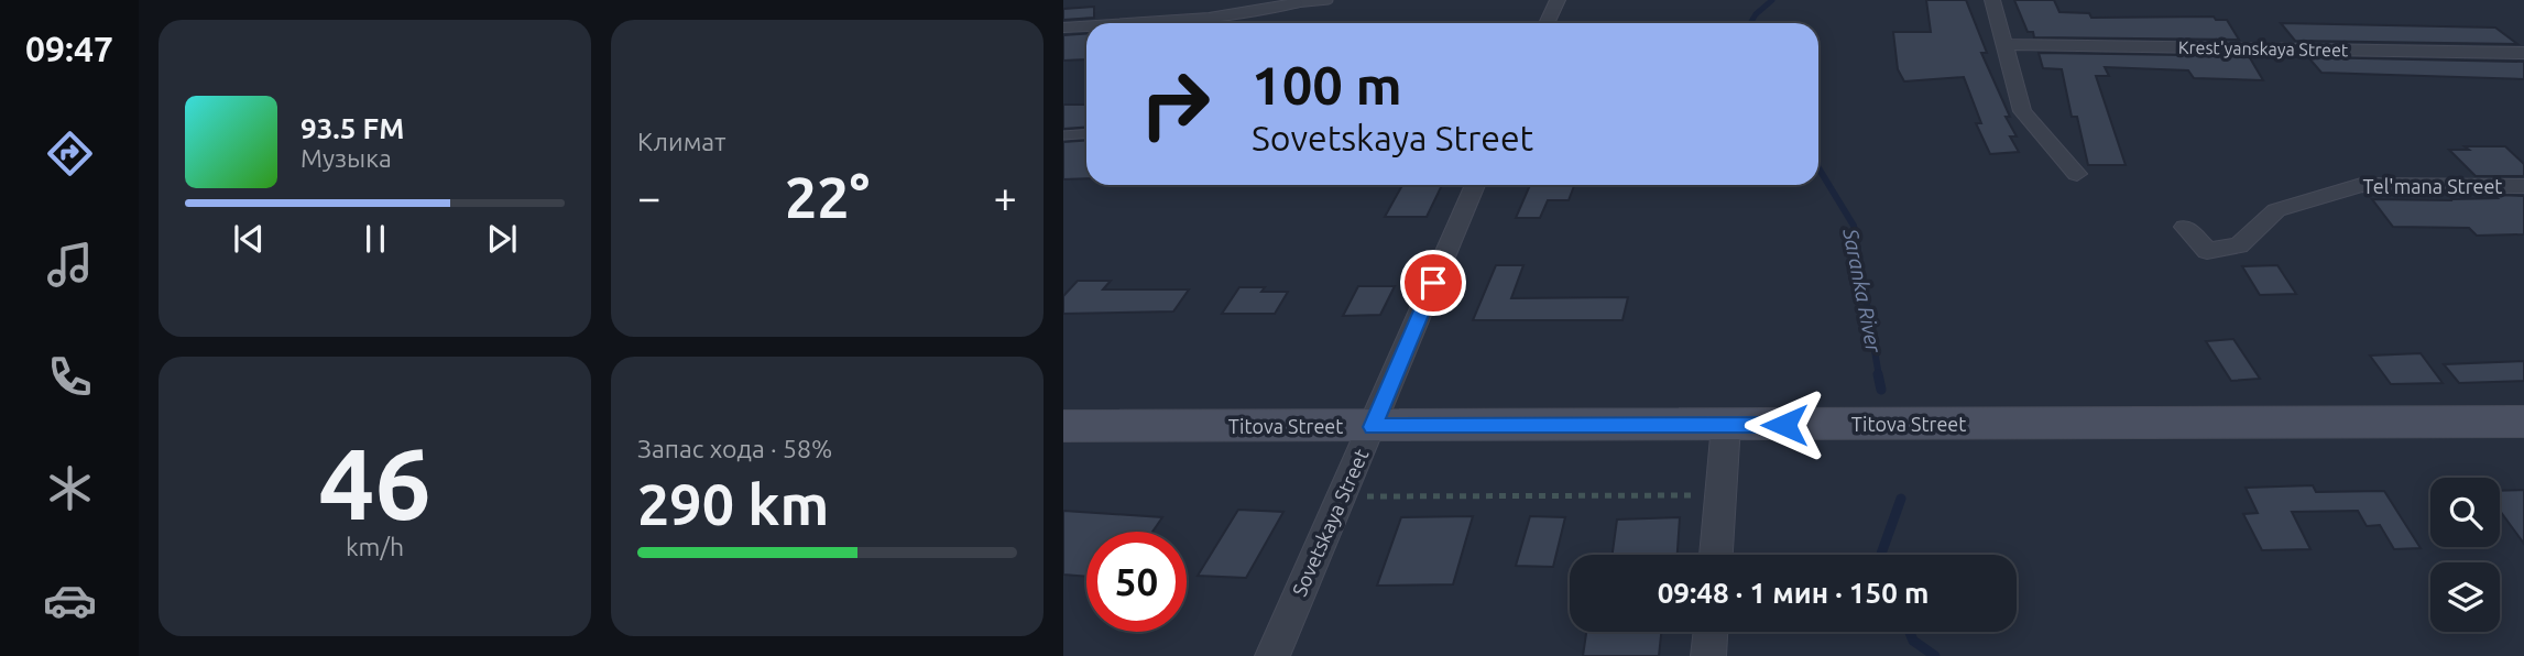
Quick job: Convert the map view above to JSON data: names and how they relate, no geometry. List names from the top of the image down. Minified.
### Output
{"streets":{"main road":["Titova Street"],"street":["Krest'yanskaya Street","Tel'mana Street","Sovetskaya Street"]},"crossings":[["Titova Street","Sovetskaya Street"]],"water":["Saranka River"],"page":{"tabs":"09:47","tile":["Климат",["46","km/h"],["Запас хода · 58%","290 km"]],"turn":["100 m","Sovetskaya Street"],"song":["93.5 FM","Музыка"],"heat":["−","22°","+"],"limit":"50","trip":"09:48 · 1 мин · 150 m"}}
